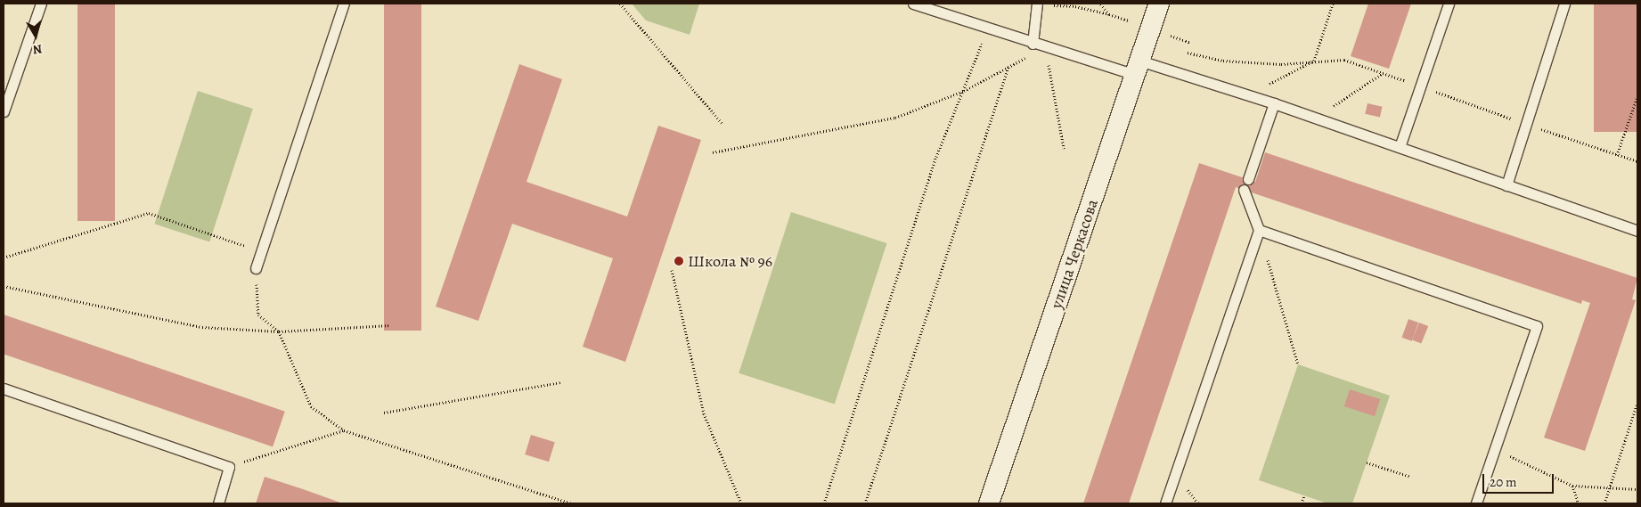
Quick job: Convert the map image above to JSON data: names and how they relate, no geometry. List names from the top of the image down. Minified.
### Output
{"streets":{"street":["улица Черкасова"]},"places":["Школа № 96"],"scale_bar":"20 m","north":"bottom"}
